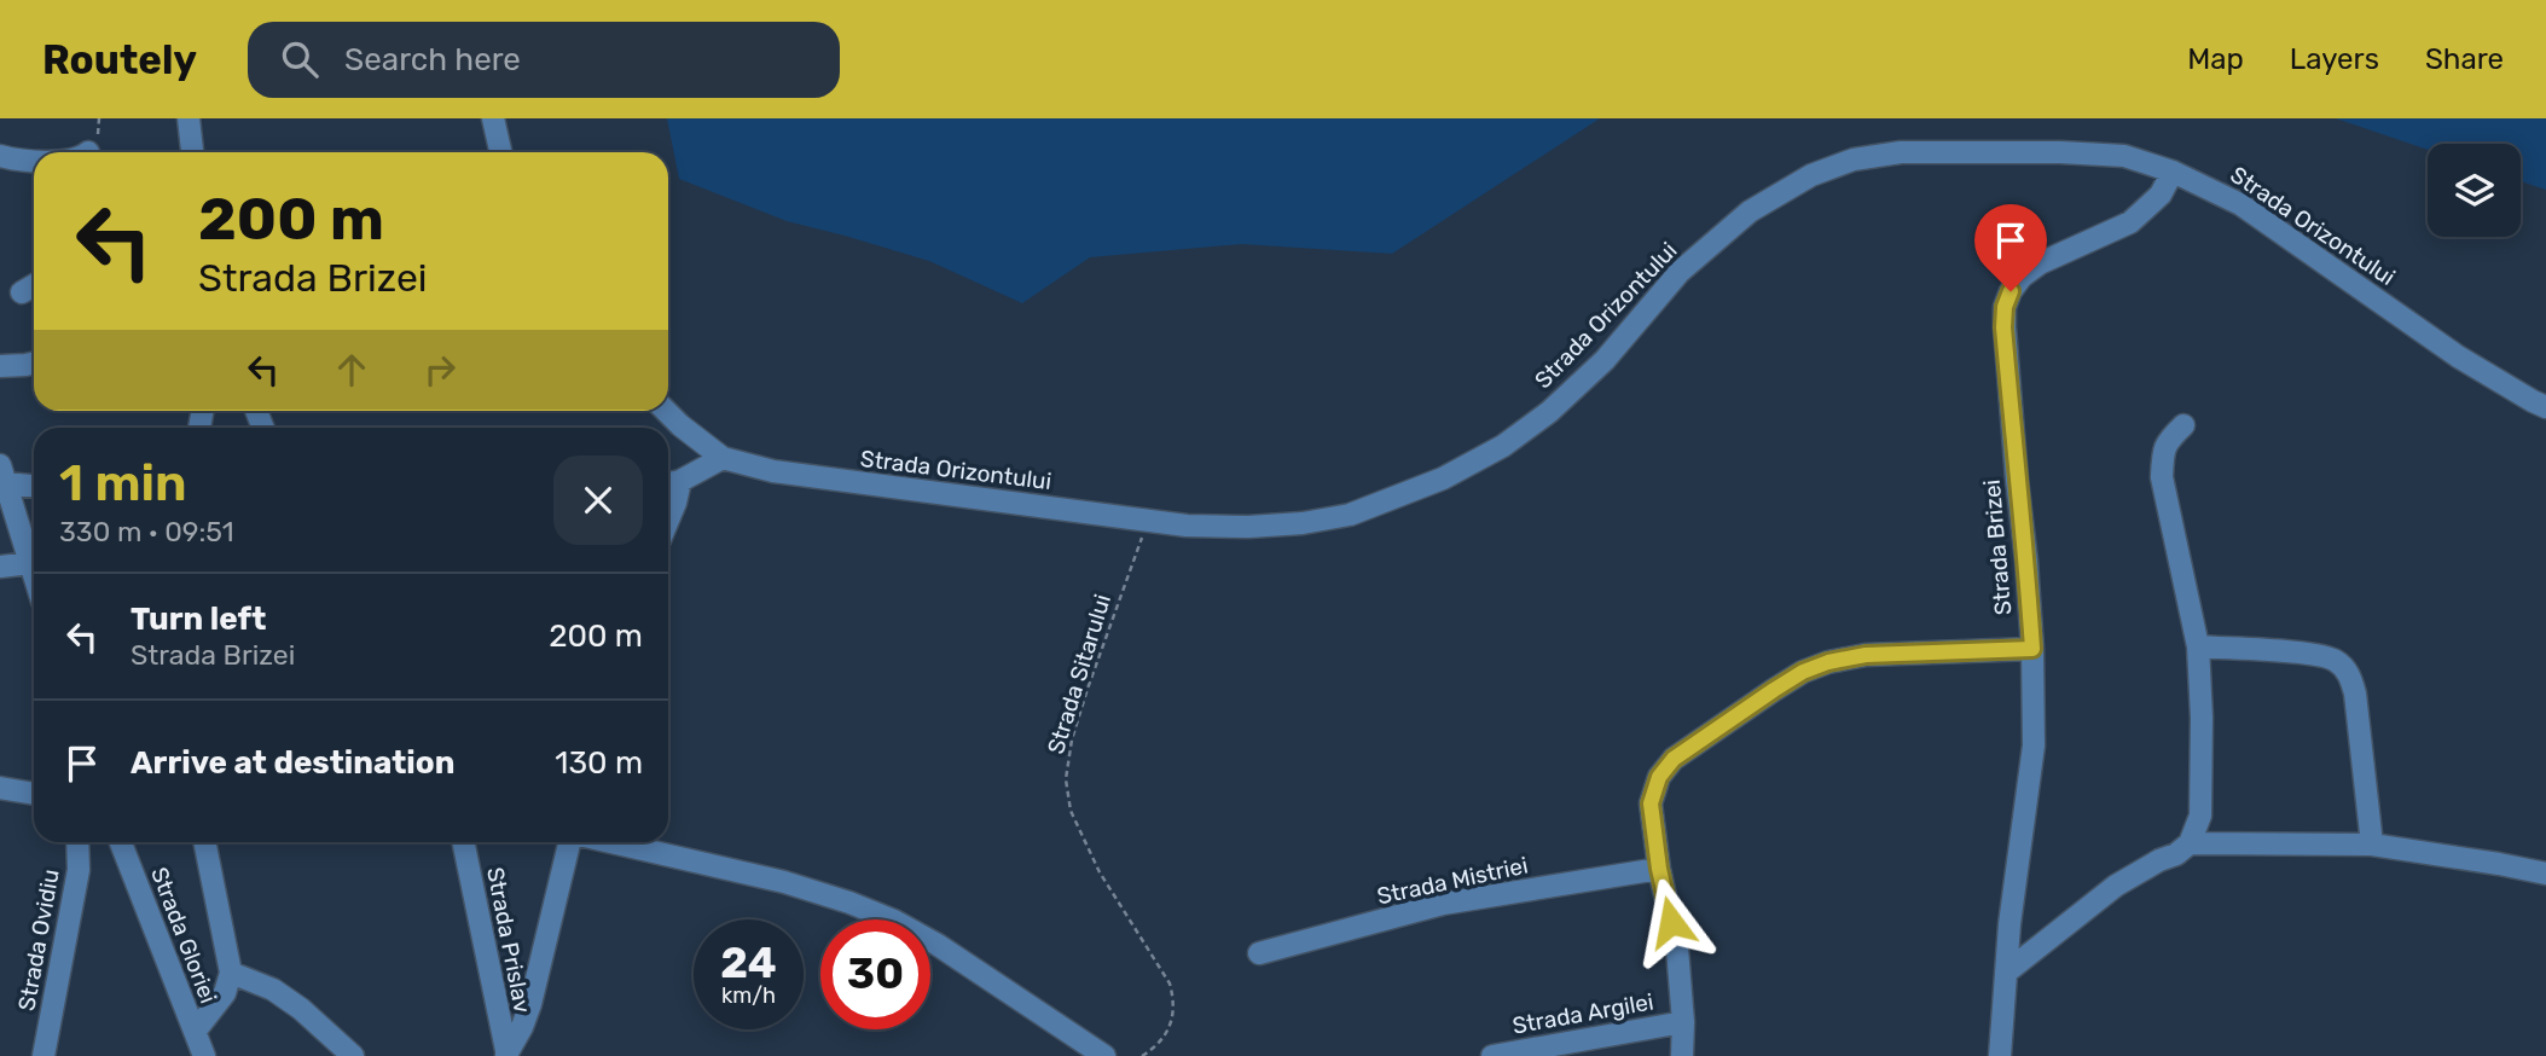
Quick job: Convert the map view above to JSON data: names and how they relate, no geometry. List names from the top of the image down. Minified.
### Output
{"streets":{"street":["Strada Orizontului","Strada Brizei","Strada Mistriei","Strada Gloriei","Strada Ovidiu","Strada Prislav","Strada Argilei"],"path":["Strada Sitarului"]},"crossings":[["Strada Orizontului","Strada Brizei"],["Strada Orizontului","Strada Sitarului"]],"page":{"header":"Routely","search":"Search here","nav":["Map","Layers","Share"],"turn":["200 m","Strada Brizei"],"heading":["1 min","330 m · 09:51"],"list":[{"name":"Turn left","note":"Strada Brizei","value":"200 m"},{"name":"Arrive at destination","value":"130 m"}],"speed":"24 km/h","limit":"30"}}
